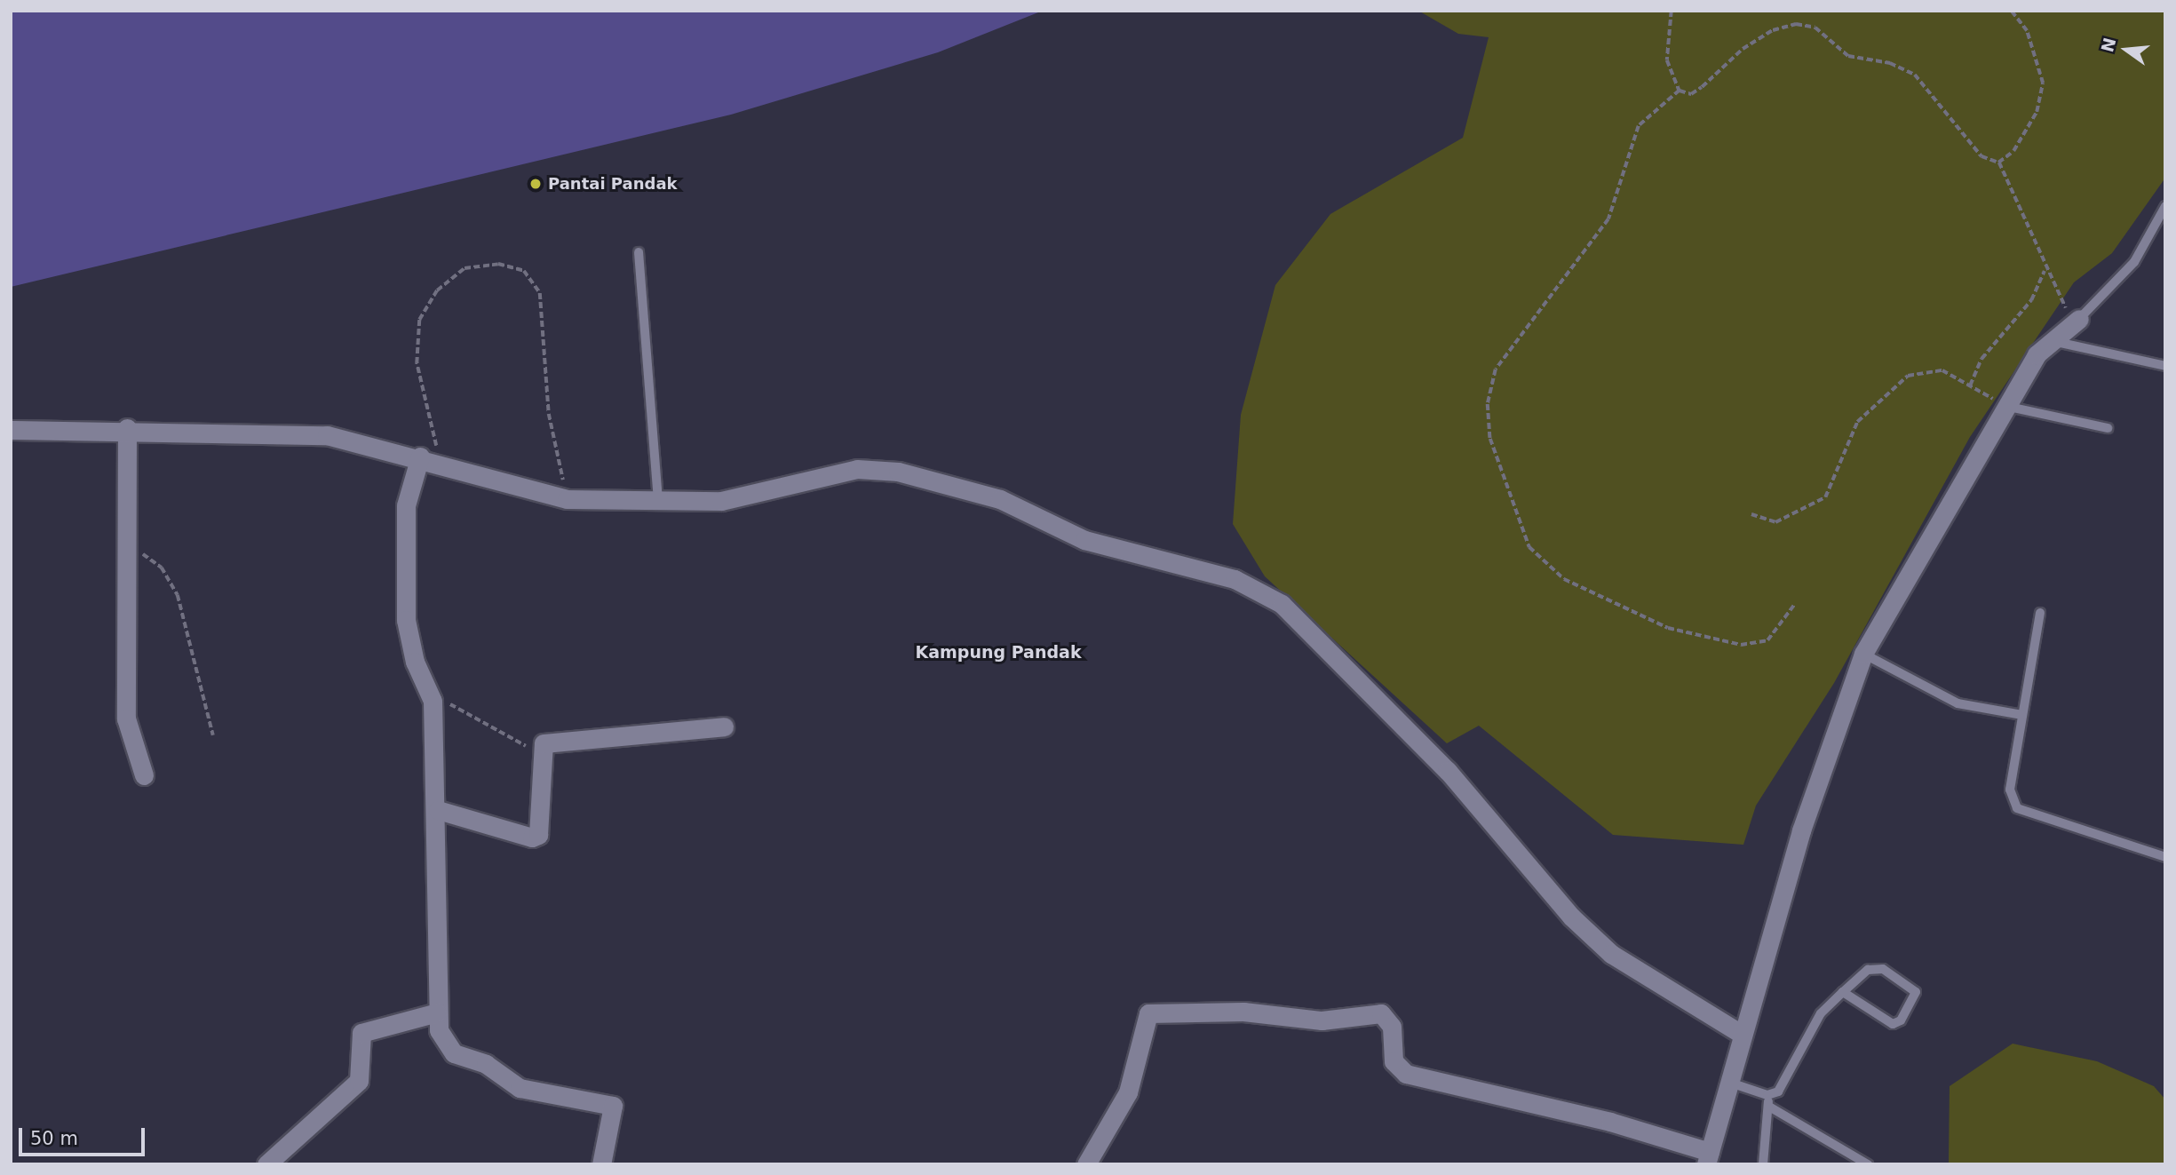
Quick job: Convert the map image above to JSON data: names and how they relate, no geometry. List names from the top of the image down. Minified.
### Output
{"districts":["Kampung Pandak"],"places":["Pantai Pandak"],"scale_bar":"50 m","north":"left"}
